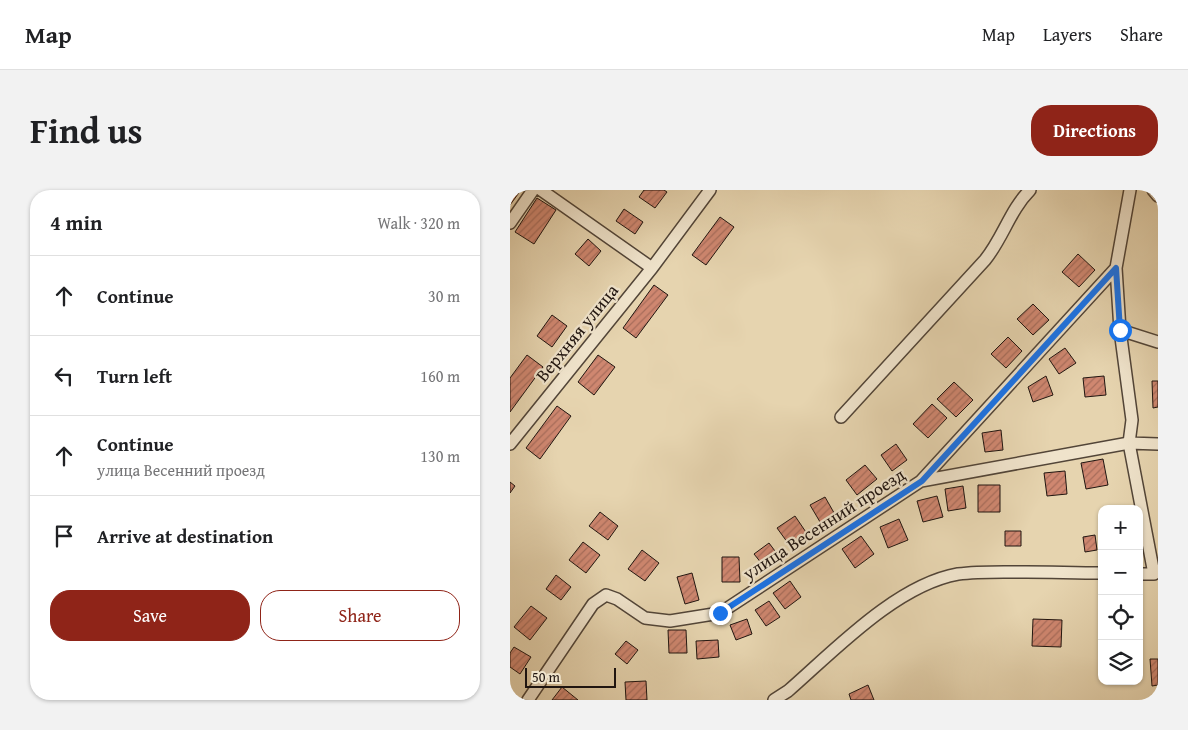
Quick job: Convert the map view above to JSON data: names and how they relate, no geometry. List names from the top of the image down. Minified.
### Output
{"streets":{"street":["Верхняя улица","улица Весенний проезд"]},"scale_bar":"50 m","page":{"header":"Map","nav":["Map","Layers","Share"],"title":"Find us","buttons":["Directions",["Save","Share"]],"heading":["4 min","Walk · 320 m"],"list":[["Continue","30 m"],["Turn left","160 m"],["Continue","улица Весенний проезд","130 m"],"Arrive at destination"],"map_buttons":["+","−"],"scale":"50 m"}}
